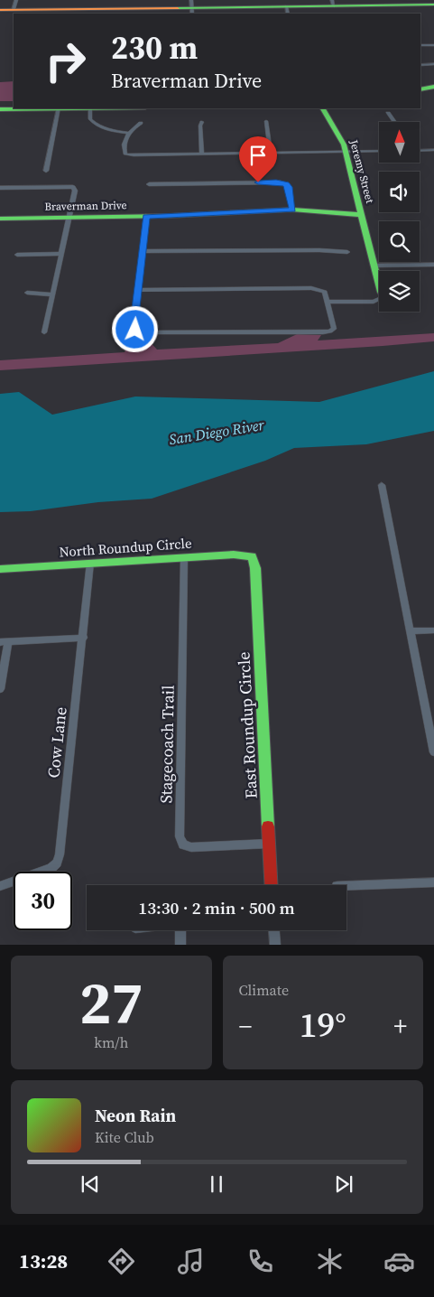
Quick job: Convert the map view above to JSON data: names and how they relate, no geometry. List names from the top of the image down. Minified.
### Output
{"streets":{"street":["Jeremy Street","Braverman Drive","North Roundup Circle","East Roundup Circle","Cow Lane","Stagecoach Trail"]},"crossings":[["Jeremy Street","Braverman Drive"],["North Roundup Circle","East Roundup Circle"],["North Roundup Circle","Cow Lane"],["North Roundup Circle","Stagecoach Trail"],["East Roundup Circle","Stagecoach Trail"]],"water":["San Diego River"],"north":"top","page":{"turn":["230 m","Braverman Drive"],"limit":"30","trip":"13:30 · 2 min · 500 m","tile":[["27","km/h"],"Climate"],"heat":["−","19°","+"],"song":["Neon Rain","Kite Club"],"tabs":"13:28"}}
